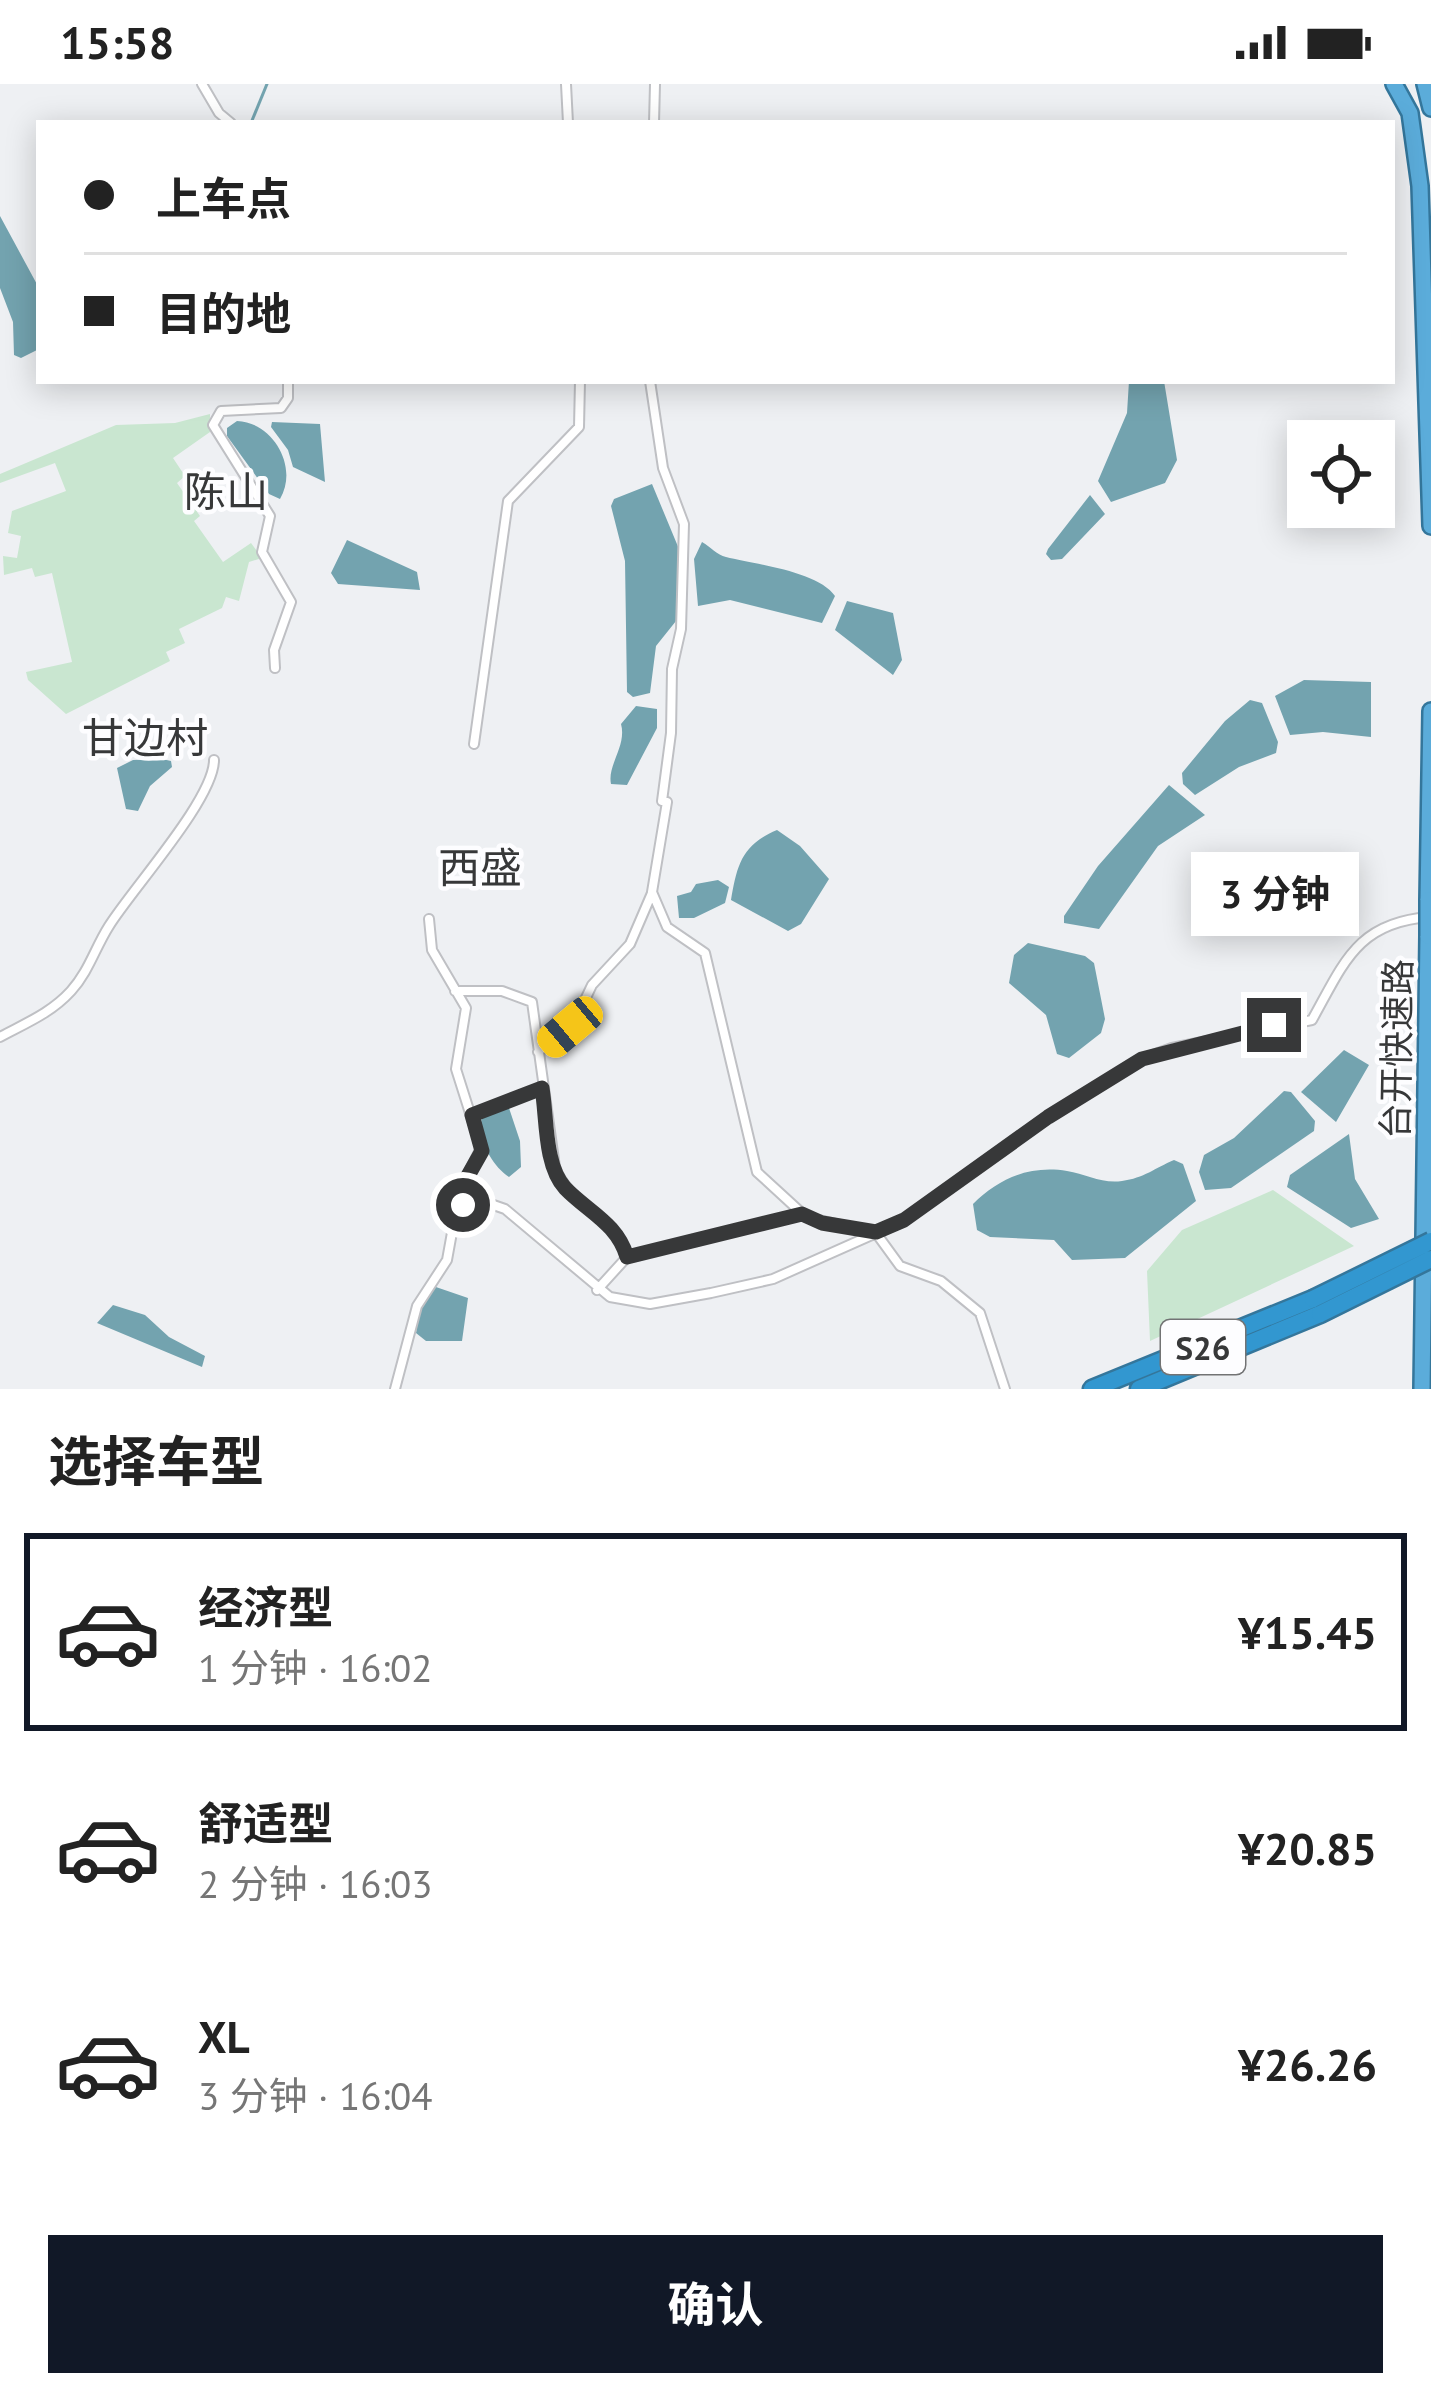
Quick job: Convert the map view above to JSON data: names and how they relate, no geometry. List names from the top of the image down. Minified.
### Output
{"streets":{"highway":["台开快速路","S26"]},"districts":["陈山","甘边村","西盛"],"page":{"status":"15:58","banner":["上车点","目的地"],"bubble":"3 分钟","heading":"选择车型","list":[{"name":"经济型","note":"1 分钟 · 16:02","value":"¥15.45"},{"name":"舒适型","note":"2 分钟 · 16:03","value":"¥20.85"},{"name":"XL","note":"3 分钟 · 16:04","value":"¥26.26"}],"buttons":"确认"}}
